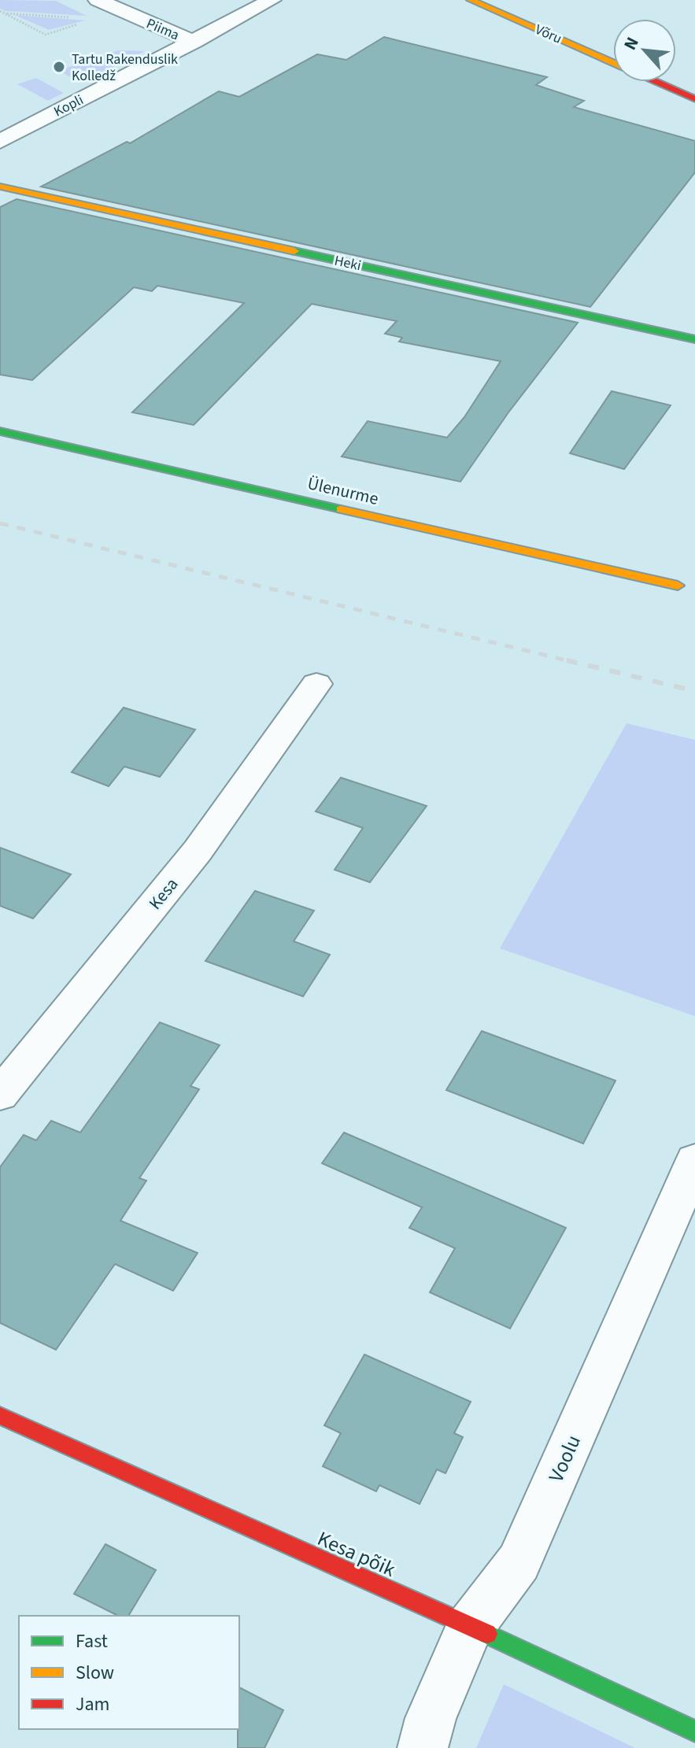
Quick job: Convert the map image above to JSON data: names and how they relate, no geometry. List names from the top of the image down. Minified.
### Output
{"streets":{"street":["Piima","Võru","Kopli","Heki","Ülenurme","Kesa","Voolu","Kesa põik"]},"crossings":[["Piima","Kopli"],["Voolu","Kesa põik"]],"places":["Tartu Rakenduslik Kolledž"],"legend":["Fast","Slow","Jam"],"north":"top left"}
